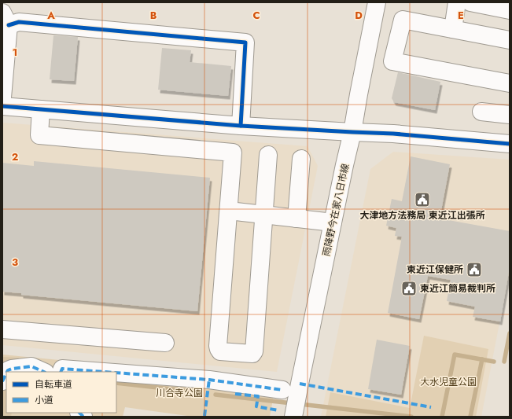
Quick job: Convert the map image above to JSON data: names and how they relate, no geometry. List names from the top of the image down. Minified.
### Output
{"streets":{"street":["雨降野今在家八日市線"]},"parks":["大水児童公園","川合寺公園"],"places":{"public building":["大津地方法務局 東近江出張所","東近江保健所","東近江簡易裁判所"]},"legend":["自転車道","小道"],"grid":{"columns":["A","B","C","D","E"],"rows":["1","2","3"]}}
